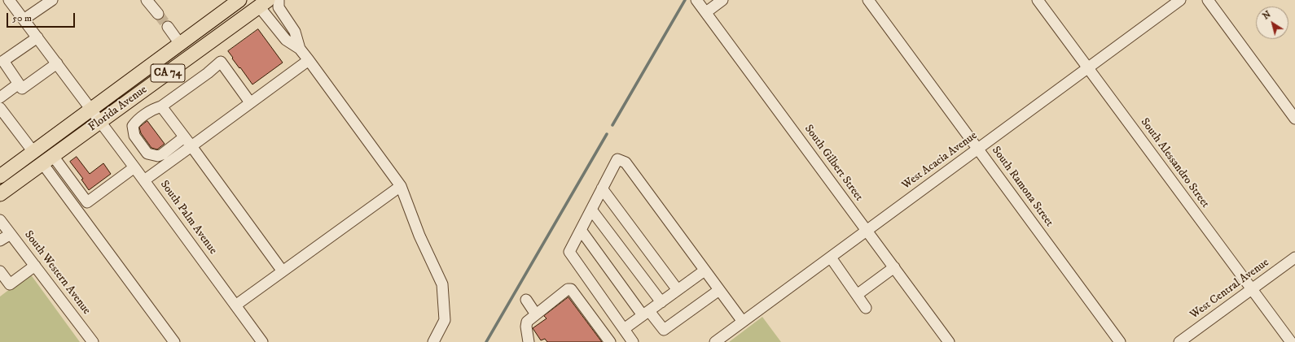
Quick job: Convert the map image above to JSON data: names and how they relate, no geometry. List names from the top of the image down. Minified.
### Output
{"streets":{"main road":["CA 74","Florida Avenue"],"street":["West Acacia Avenue","South Gilbert Street","South Alessandro Street","South Ramona Street","South Palm Avenue","South Western Avenue","West Central Avenue"]},"crossings":[["Florida Avenue","South Palm Avenue"],["West Acacia Avenue","South Gilbert Street"],["West Acacia Avenue","South Alessandro Street"],["West Acacia Avenue","South Ramona Street"],["South Alessandro Street","West Central Avenue"]],"scale_bar":"50 m","north":"top left"}
